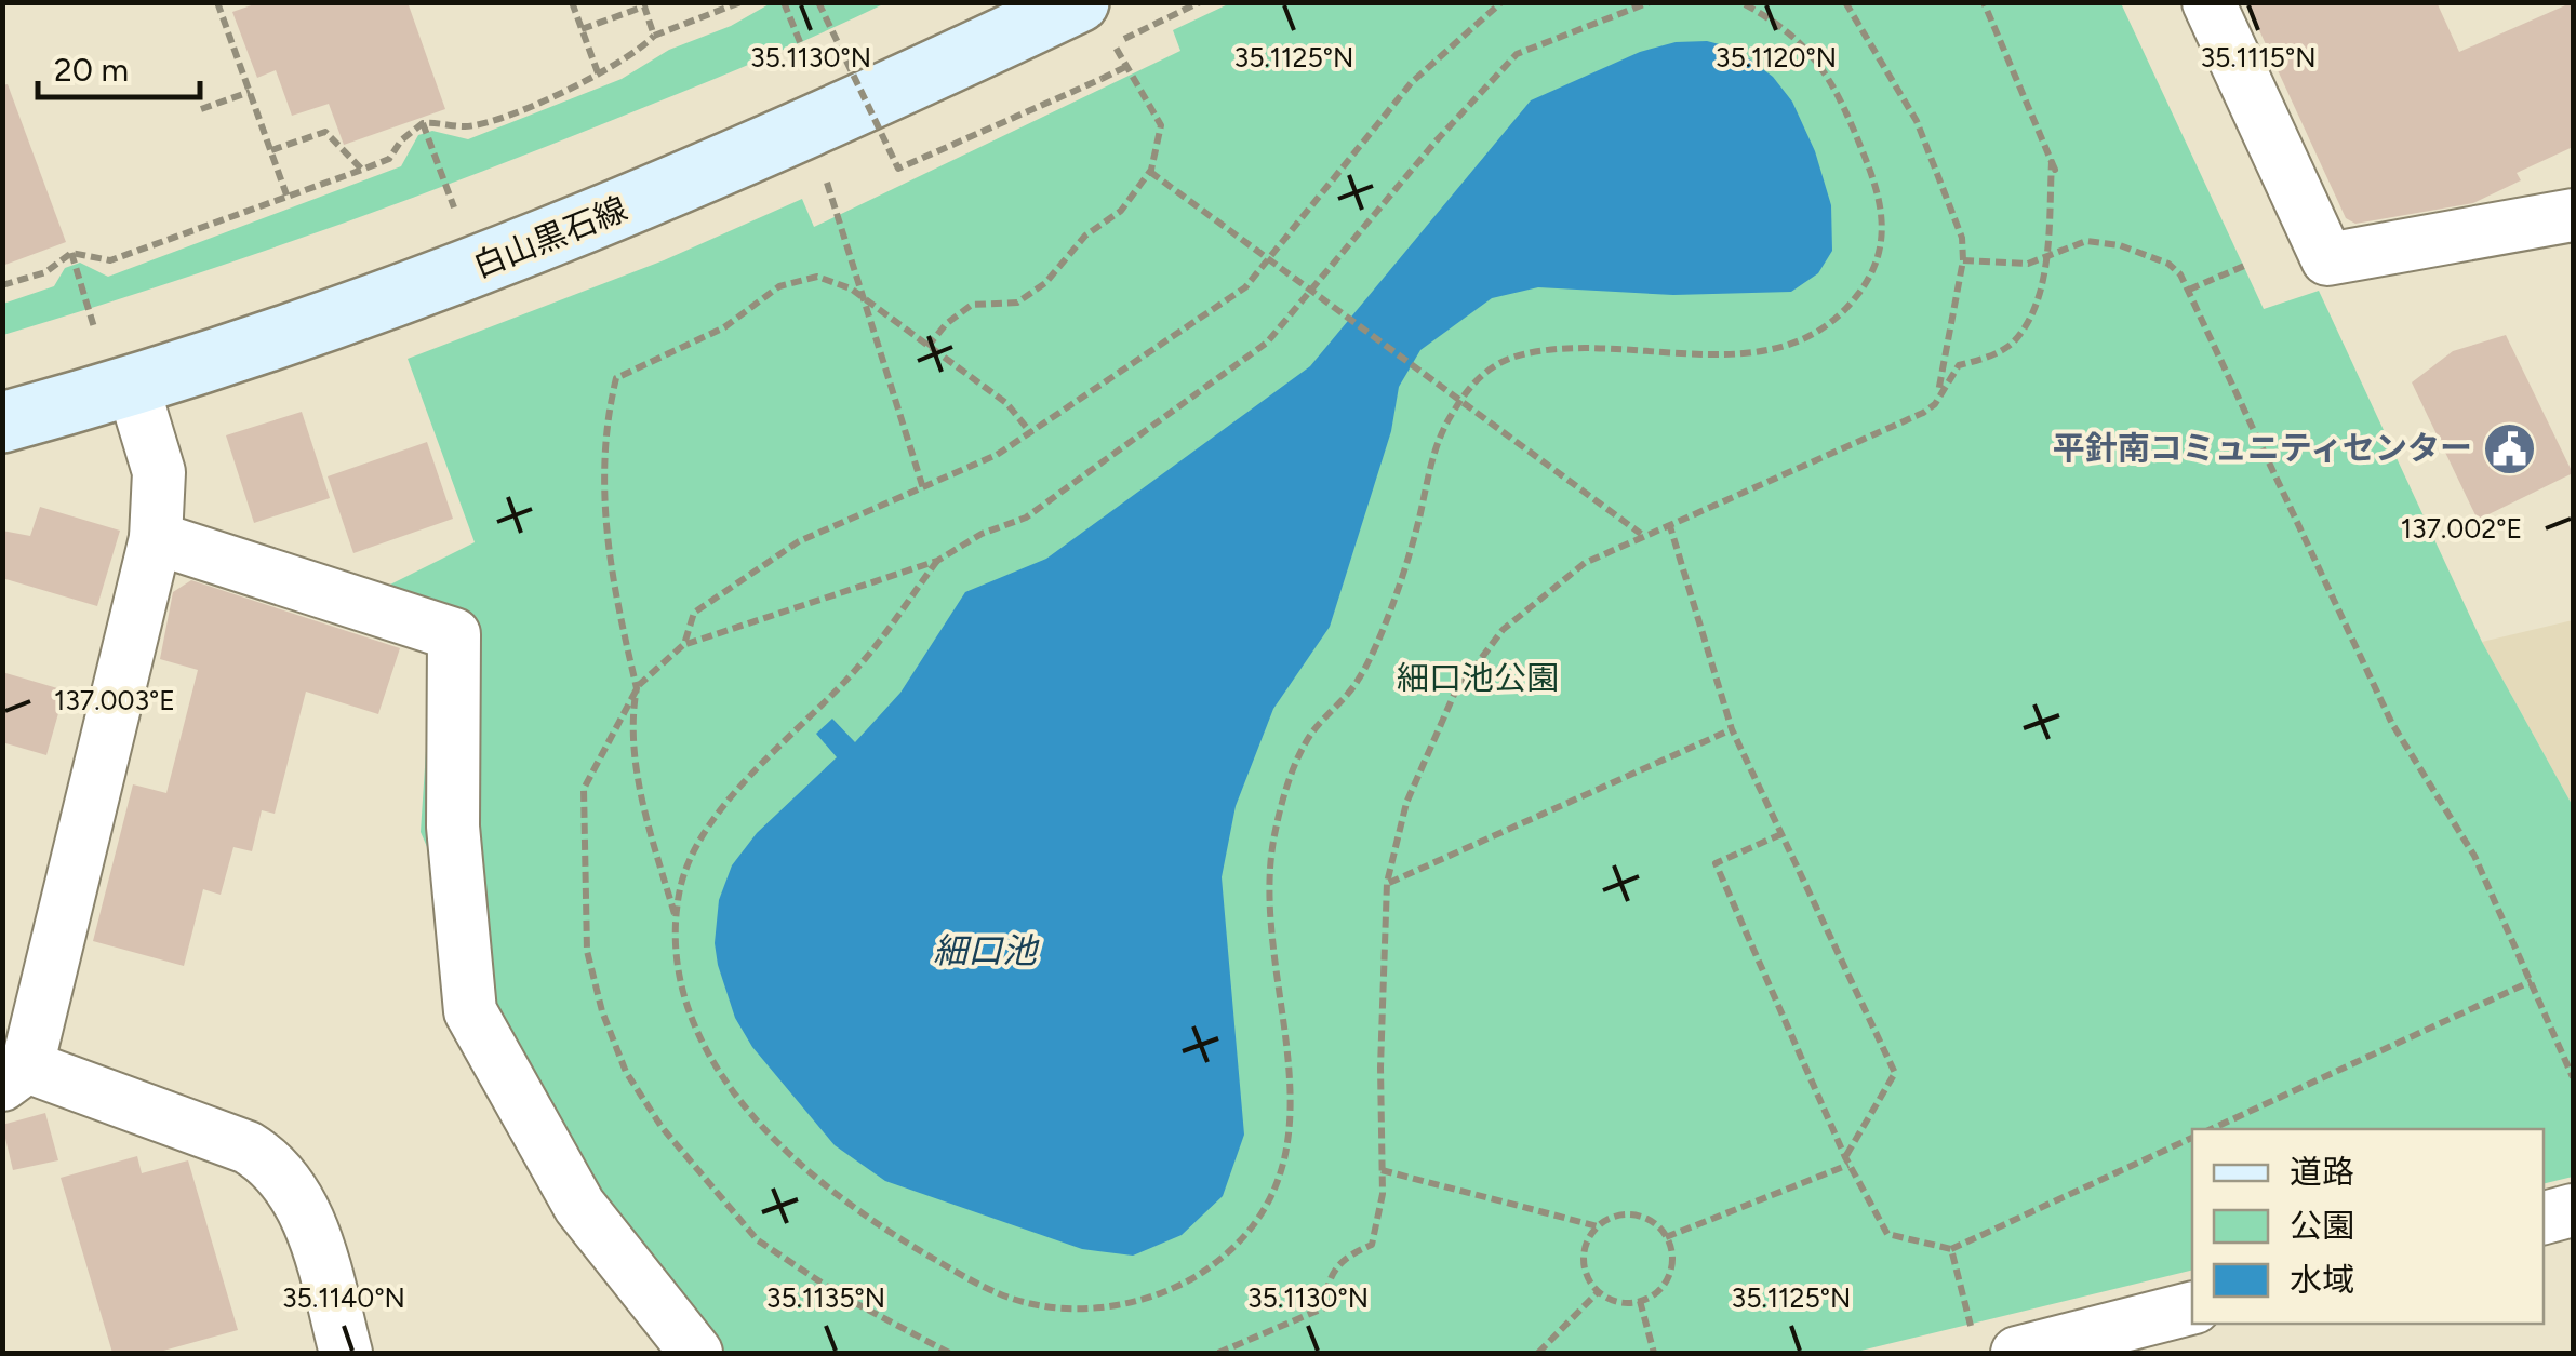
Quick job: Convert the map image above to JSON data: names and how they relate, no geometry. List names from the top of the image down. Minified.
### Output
{"streets":{"street":["白山黒石線"]},"water":["細口池"],"parks":["細口池公園"],"places":{"public building":["平針南コミュニティセンター"]},"legend":["道路","公園","水域"],"scale_bar":"20 m","coordinates":["35.1130°N","35.1125°N","35.1120°N","35.1115°N","137.002°E","137.003°E","35.1140°N","35.1135°N"]}
